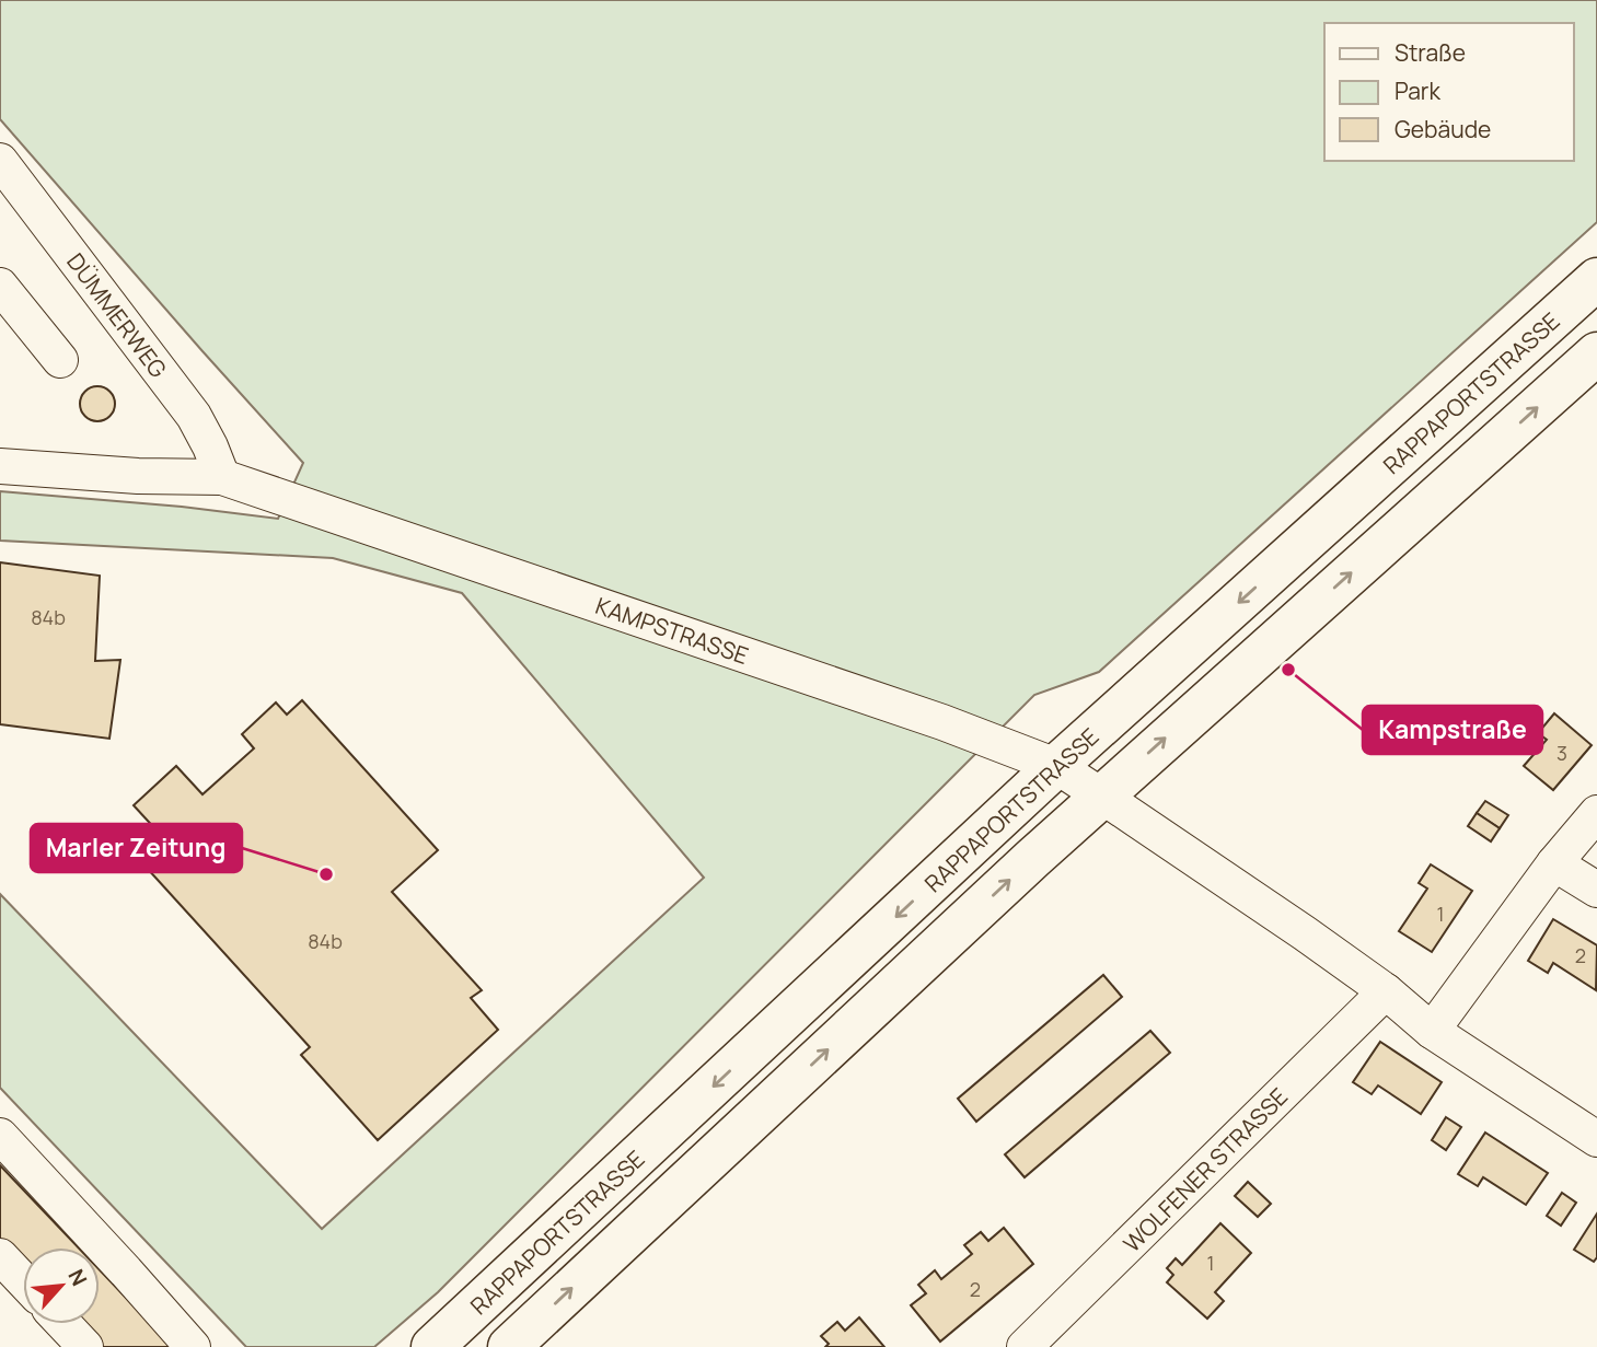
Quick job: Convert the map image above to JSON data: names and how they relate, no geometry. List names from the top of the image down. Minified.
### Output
{"streets":{"main road":["RAPPAPORTSTRASSE"],"street":["DÜMMERWEG","KAMPSTRASSE","WOLFENER STRASSE"]},"crossings":[["DÜMMERWEG","KAMPSTRASSE"],["RAPPAPORTSTRASSE","KAMPSTRASSE"],["KAMPSTRASSE","WOLFENER STRASSE"]],"places":["Kampstraße","Marler Zeitung"],"house_numbers":["84b","3","1","84b","2","1","2"],"legend":["Straße","Park","Gebäude"],"north":"top right"}
